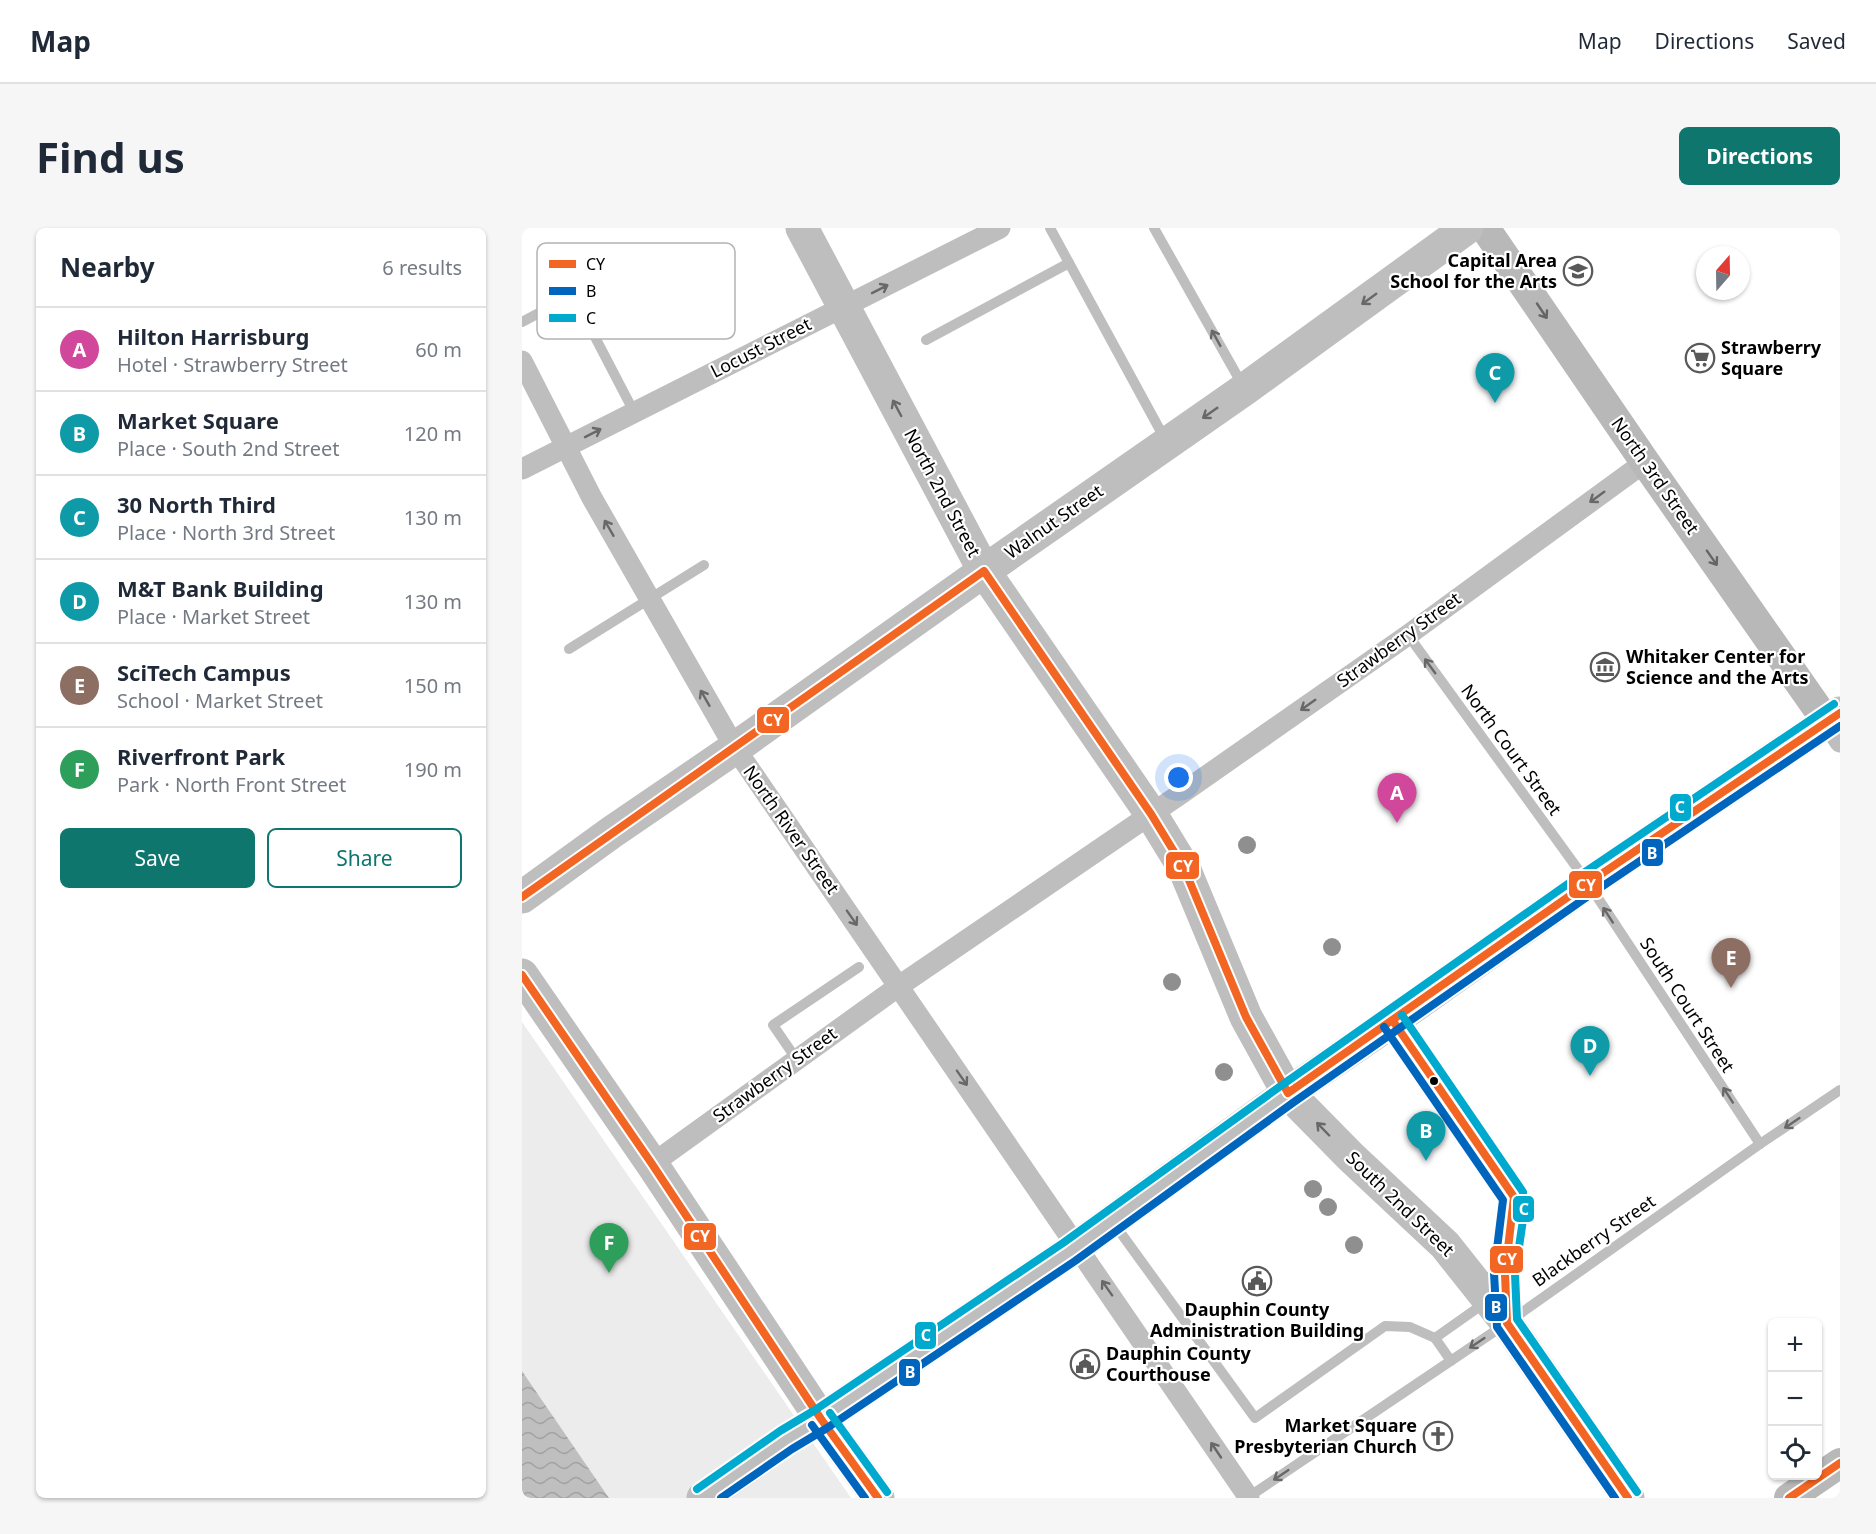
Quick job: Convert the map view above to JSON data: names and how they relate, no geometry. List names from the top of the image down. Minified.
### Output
{"streets":{"main road":["North 3rd Street","North 2nd Street","Walnut Street","South 2nd Street"],"street":["Locust Street","Strawberry Street","North River Street"],"lane":["North Court Street","South Court Street","Blackberry Street"]},"crossings":[["Locust Street","North 2nd Street"],["Locust Street","North River Street"],["North 3rd Street","Strawberry Street"],["North 2nd Street","Walnut Street"],["North 2nd Street","Strawberry Street"],["North 2nd Street","South 2nd Street"],["Walnut Street","North River Street"],["Strawberry Street","North Court Street"],["Strawberry Street","North River Street"],["North Court Street","South Court Street"],["North River Street","Blackberry Street"],["South Court Street","Blackberry Street"],["South 2nd Street","Blackberry Street"]],"one_way":["Locust Street","North 3rd Street","Strawberry Street","North Court Street","South Court Street","South 2nd Street","Blackberry Street"],"places":{"school or university":["Capital Area School for the Arts"],"supermarket":["Strawberry Square"],"museum":["Whitaker Center for Science and the Arts"],"public building":["Dauphin County Administration Building","Dauphin County Courthouse"],"church":["Market Square Presbyterian Church"]},"lines":["transit line CY","transit line C","transit line B"],"legend":["CY","B","C"],"north":"top","page":{"header":"Map","nav":["Map","Directions","Saved"],"buttons":["Directions",["Save","Share"]],"title":"Find us","heading":["Nearby","6 results"],"list":[{"mark":"A","name":"Hilton Harrisburg","note":"Hotel · Strawberry Street","value":"60 m"},{"mark":"B","name":"Market Square","note":"Place · South 2nd Street","value":"120 m"},{"mark":"C","name":"30 North Third","note":"Place · North 3rd Street","value":"130 m"},{"mark":"D","name":"M&T Bank Building","note":"Place · Market Street","value":"130 m"},{"mark":"E","name":"SciTech Campus","note":"School · Market Street","value":"150 m"},{"mark":"F","name":"Riverfront Park","note":"Park · North Front Street","value":"190 m"}],"pins":["C","A","E","D","B","F"],"map_buttons":["+","−"]}}
